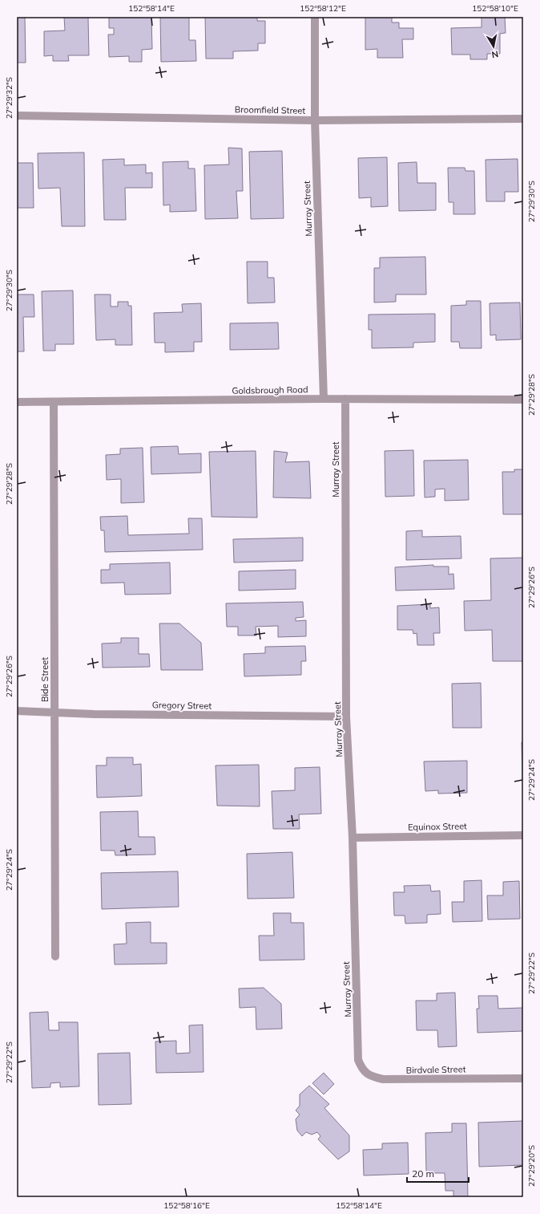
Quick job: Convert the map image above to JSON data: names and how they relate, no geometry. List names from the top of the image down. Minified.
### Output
{"streets":{"street":["Broomfield Street","Murray Street","Goldsbrough Road","Bide Street","Gregory Street","Equinox Street","Birdvale Street"]},"crossings":[["Broomfield Street","Murray Street"],["Murray Street","Goldsbrough Road"],["Murray Street","Gregory Street"],["Murray Street","Equinox Street"],["Murray Street","Birdvale Street"],["Goldsbrough Road","Bide Street"],["Bide Street","Gregory Street"]],"scale_bar":"20 m","north":"bottom","coordinates":["152°58'14\"E","152°58'12\"E","152°58'10\"E","27°29'32\"S","27°29'30\"S","27°29'28\"S","27°29'26\"S","27°29'24\"S","27°29'22\"S","27°29'20\"S","152°58'16\"E"]}
